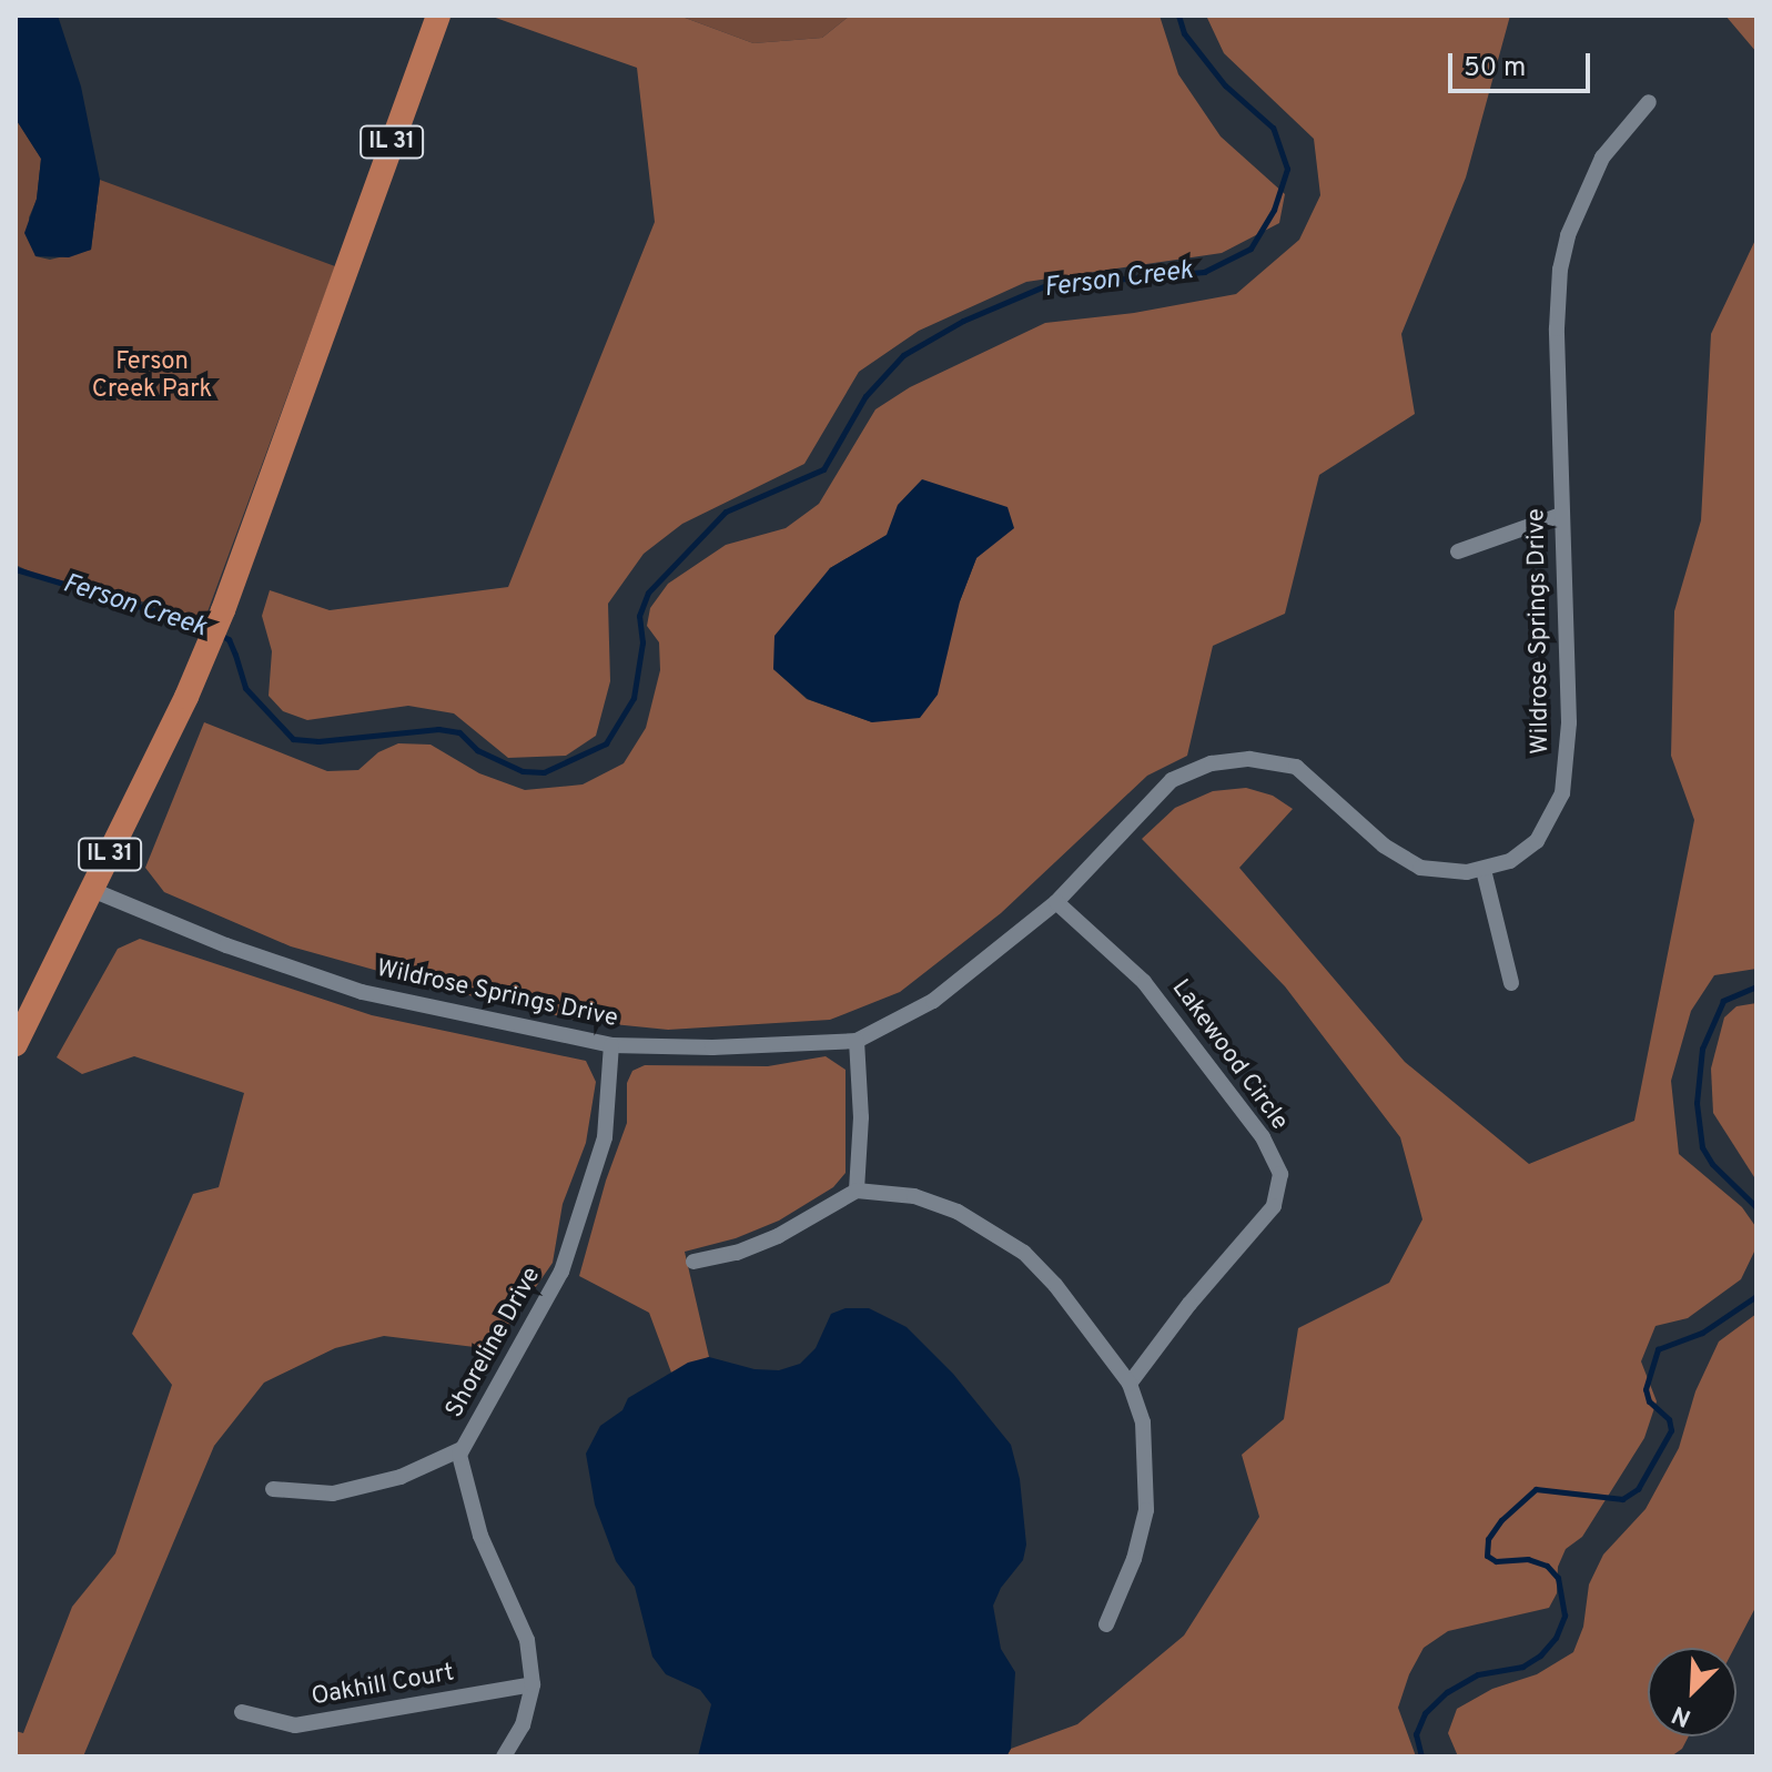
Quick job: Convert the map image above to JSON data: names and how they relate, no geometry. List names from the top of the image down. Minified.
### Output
{"streets":{"main road":["IL 31"],"street":["Wildrose Springs Drive","Lakewood Circle","Shoreline Drive","Oakhill Court"]},"crossings":[["IL 31","Wildrose Springs Drive"],["Wildrose Springs Drive","Lakewood Circle"],["Wildrose Springs Drive","Shoreline Drive"],["Shoreline Drive","Oakhill Court"]],"water":["Ferson Creek"],"parks":["Ferson Creek Park"],"scale_bar":"50 m","north":"bottom left"}
